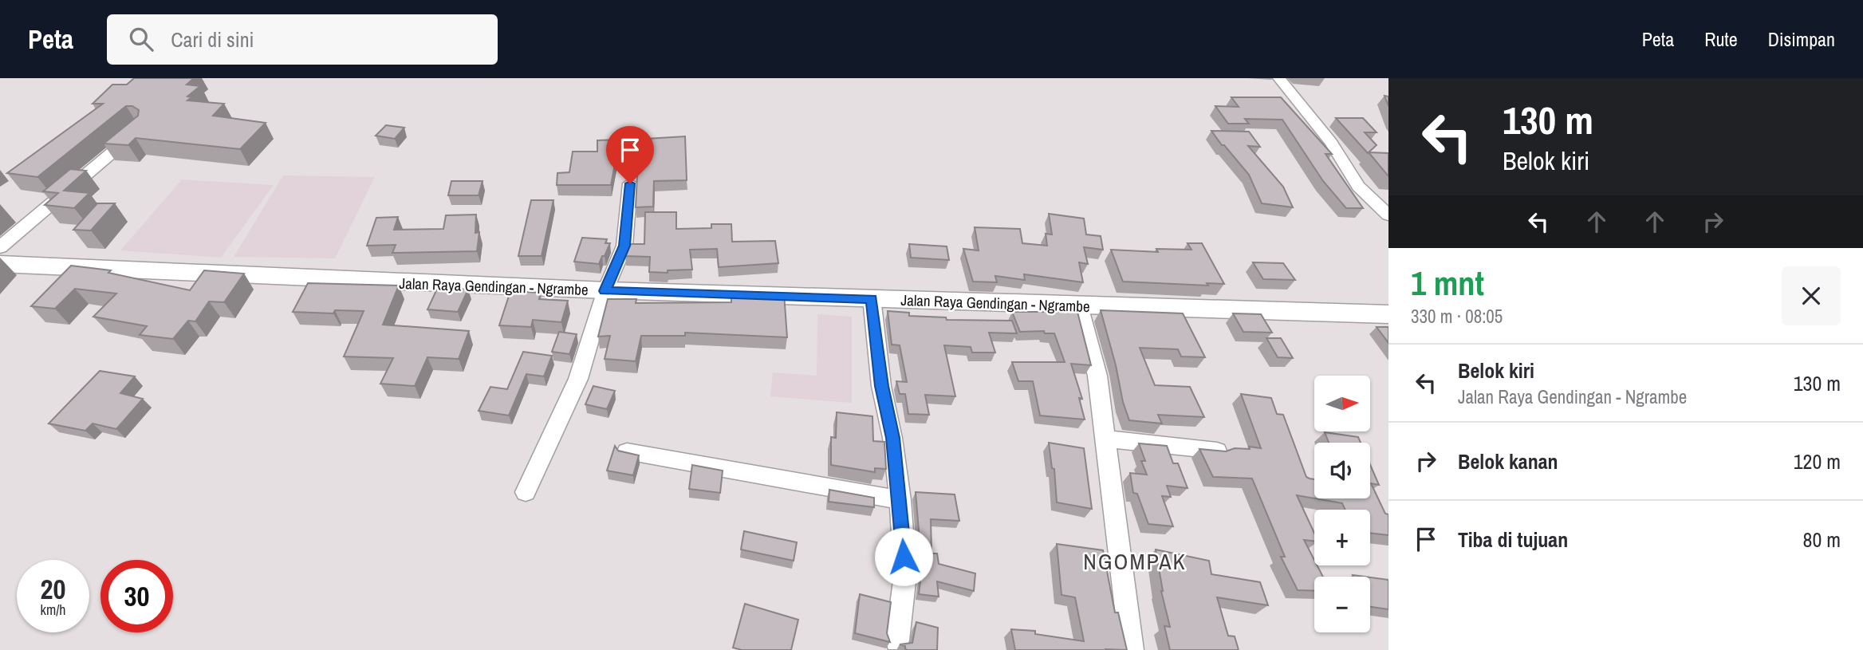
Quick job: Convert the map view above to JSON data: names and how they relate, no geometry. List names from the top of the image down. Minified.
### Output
{"streets":{"main road":["Jalan Raya Gendingan - Ngrambe"]},"districts":["NGOMPAK"],"north":"right","page":{"header":"Peta","search":"Cari di sini","nav":["Peta","Rute","Disimpan"],"turn":["130 m","Belok kiri"],"heading":["1 mnt","330 m · 08:05"],"list":[{"name":"Belok kiri","note":"Jalan Raya Gendingan - Ngrambe","value":"130 m"},{"name":"Belok kanan","value":"120 m"},{"name":"Tiba di tujuan","value":"80 m"}],"map_buttons":["+","−"],"speed":"20 km/h","limit":"30"}}
